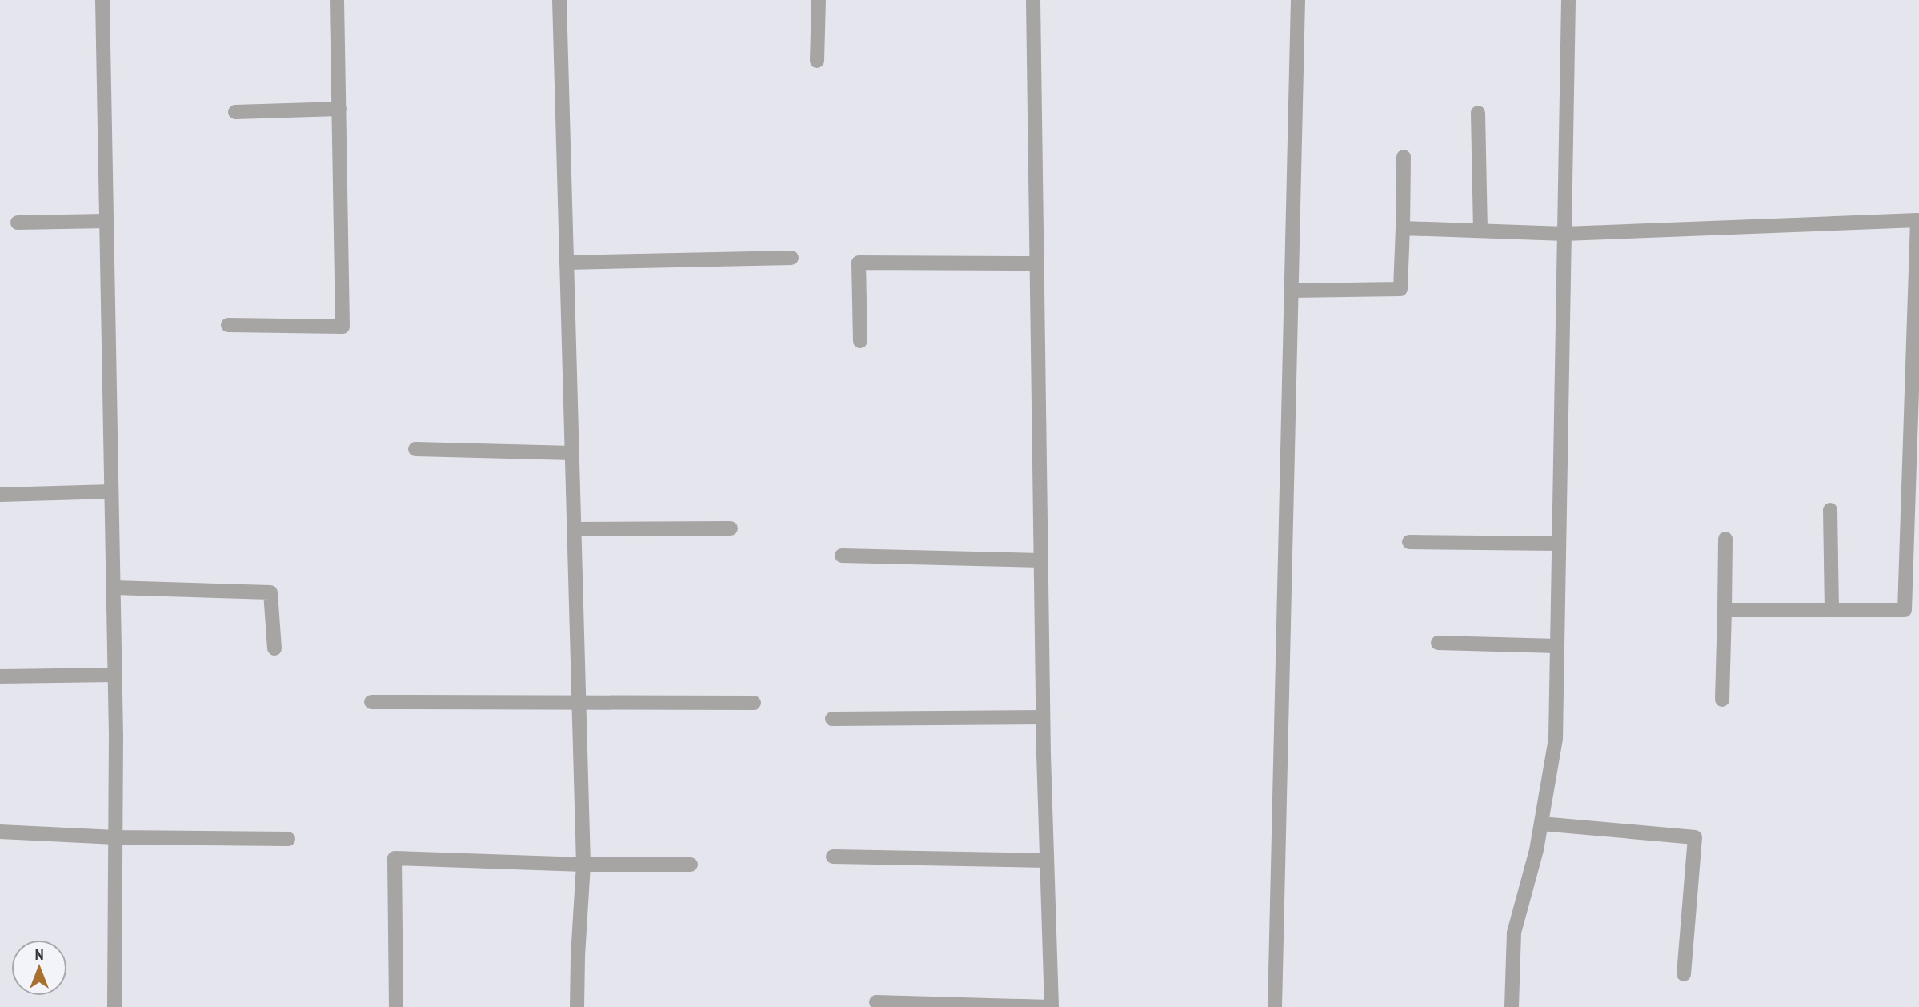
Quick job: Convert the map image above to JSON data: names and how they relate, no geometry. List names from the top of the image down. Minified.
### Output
{"north":"top"}
